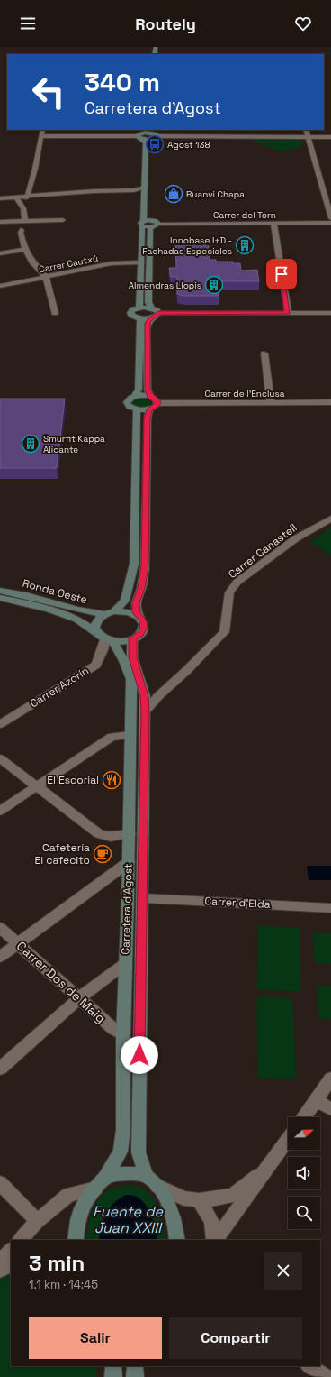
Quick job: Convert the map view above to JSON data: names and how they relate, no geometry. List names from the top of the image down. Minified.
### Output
{"streets":{"main road":["Ronda Oeste","Carretera d'Agost"],"street":["Carrer del Torn","Carrer Cautxú","Carrer de l'Enclusa","Carrer Canastell","Carrer Azorín","Carrer d’Elda","Carrer Dos de Maig"]},"crossings":[["Carrer Canastell","Carretera d'Agost"],["Ronda Oeste","Carrer Azorín"],["Ronda Oeste","Carretera d'Agost"],["Carrer Azorín","Carretera d'Agost"],["Carrer d’Elda","Carretera d'Agost"],["Carretera d'Agost","Carrer Dos de Maig"]],"water":["Fuente de Juan XXIII"],"places":{"bus stop":["Agost 138"],"shop":["Ruanvi Chapa"],"building":["Innobase I+D - Fachadas Especiales","Almendras Llopis","Smurfit Kappa Alicante"],"restaurant":["El Escorial"],"cafe":["Cafetería El cafecito"]},"north":"right","page":{"header":"Routely","turn":["340 m","Carretera d'Agost"],"heading":["3 min","1.1 km · 14:45"],"buttons":["Salir","Compartir"]}}
